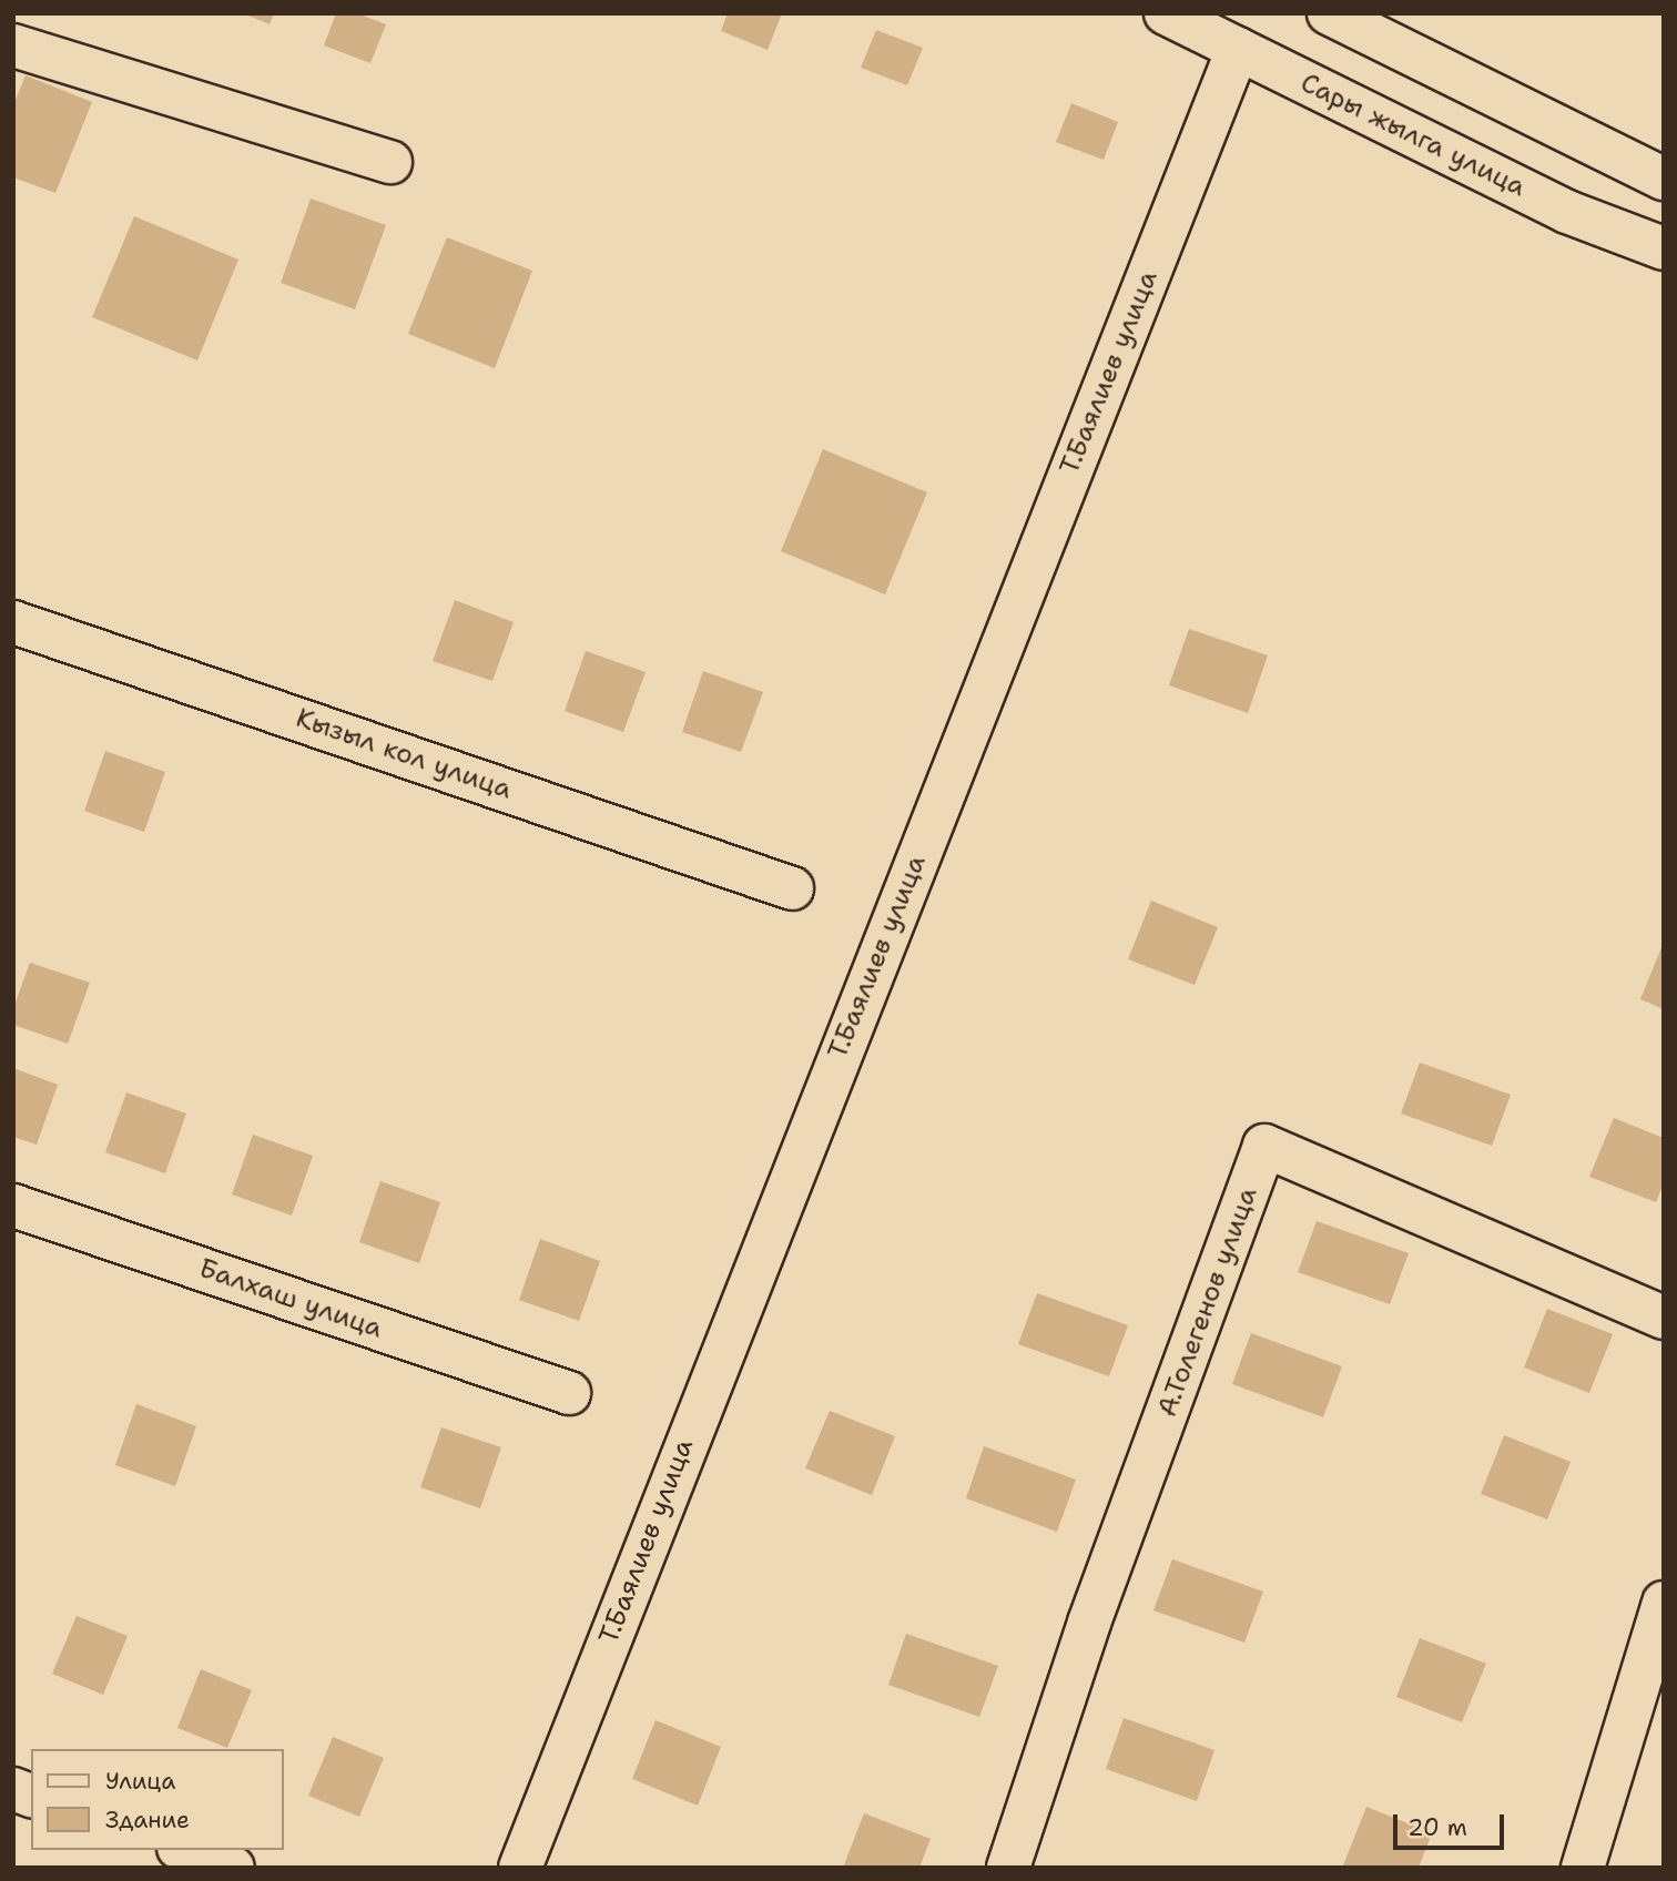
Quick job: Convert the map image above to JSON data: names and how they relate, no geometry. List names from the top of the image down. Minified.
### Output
{"streets":{"street":["Сары жылга улица","Т.Баялиев улица","Кызыл кол улица","Балхаш улица","А.Толегенов улица"]},"crossings":[["Сары жылга улица","Т.Баялиев улица"]],"legend":["Улица","Здание"],"scale_bar":"20 m"}
